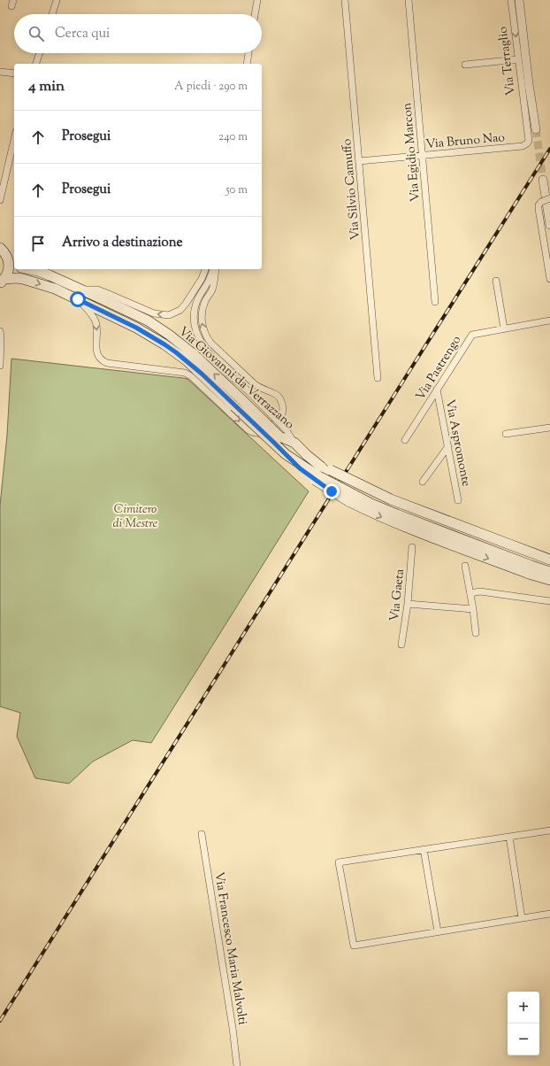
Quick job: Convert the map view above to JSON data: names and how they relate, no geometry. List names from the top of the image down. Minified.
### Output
{"streets":{"main road":["Via Giovanni da Verrazzano"],"street":["Via Terraglio","Via Bruno Nao","Via Egidio Marcon","Via Silvio Camuffo","Via Pastrengo","Via Aspromonte","Via Gaeta","Via Francesco Maria Malvolti"]},"crossings":[["Via Terraglio","Via Bruno Nao"],["Via Bruno Nao","Via Egidio Marcon"],["Via Bruno Nao","Via Silvio Camuffo"],["Via Pastrengo","Via Aspromonte"]],"parks":["Cimitero di Mestre"],"page":{"search":"Cerca qui","heading":["4 min","A piedi · 290 m"],"list":[["Prosegui","240 m"],["Prosegui","50 m"],"Arrivo a destinazione"],"map_buttons":["+","−"]}}
